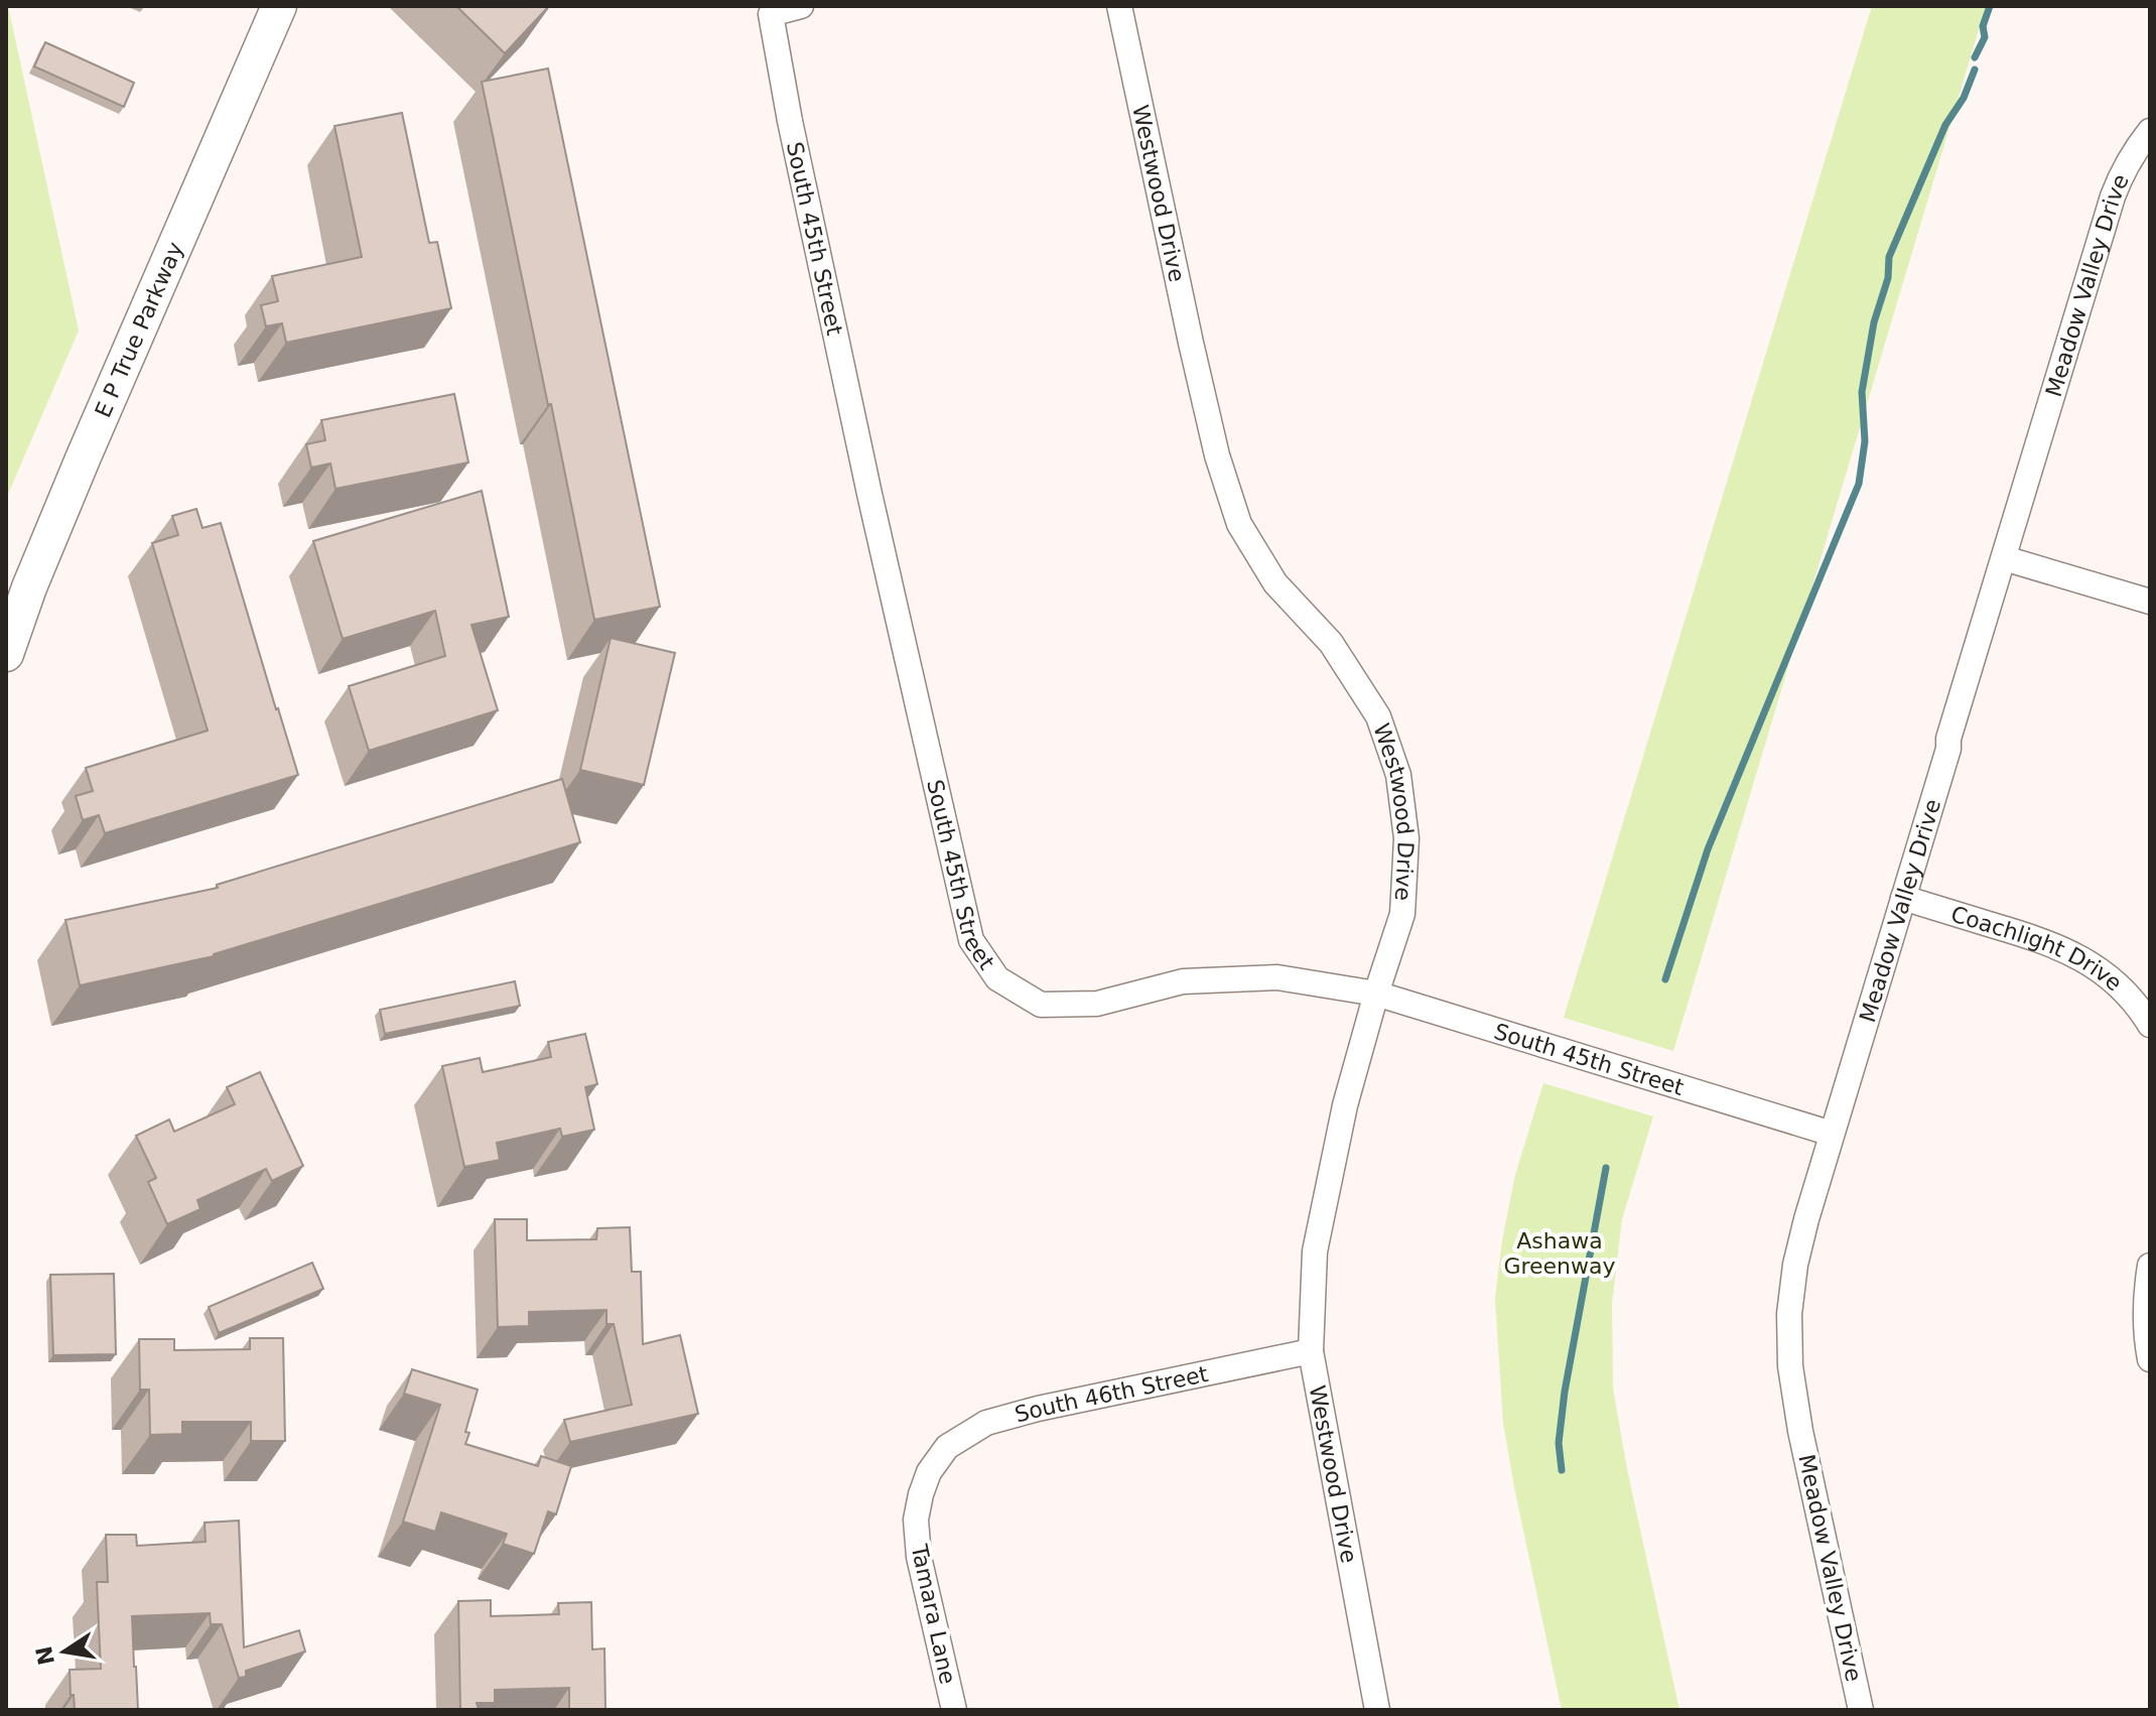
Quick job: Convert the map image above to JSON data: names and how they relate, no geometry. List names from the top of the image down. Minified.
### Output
{"streets":{"main road":["E P True Parkway"],"street":["Westwood Drive","South 45th Street","Meadow Valley Drive","Coachlight Drive","South 46th Street","Tamara Lane"]},"crossings":[["Westwood Drive","South 45th Street"],["Westwood Drive","South 46th Street"],["South 45th Street","Meadow Valley Drive"],["Meadow Valley Drive","Coachlight Drive"],["South 46th Street","Tamara Lane"]],"parks":["Ashawa Greenway"],"north":"left"}
